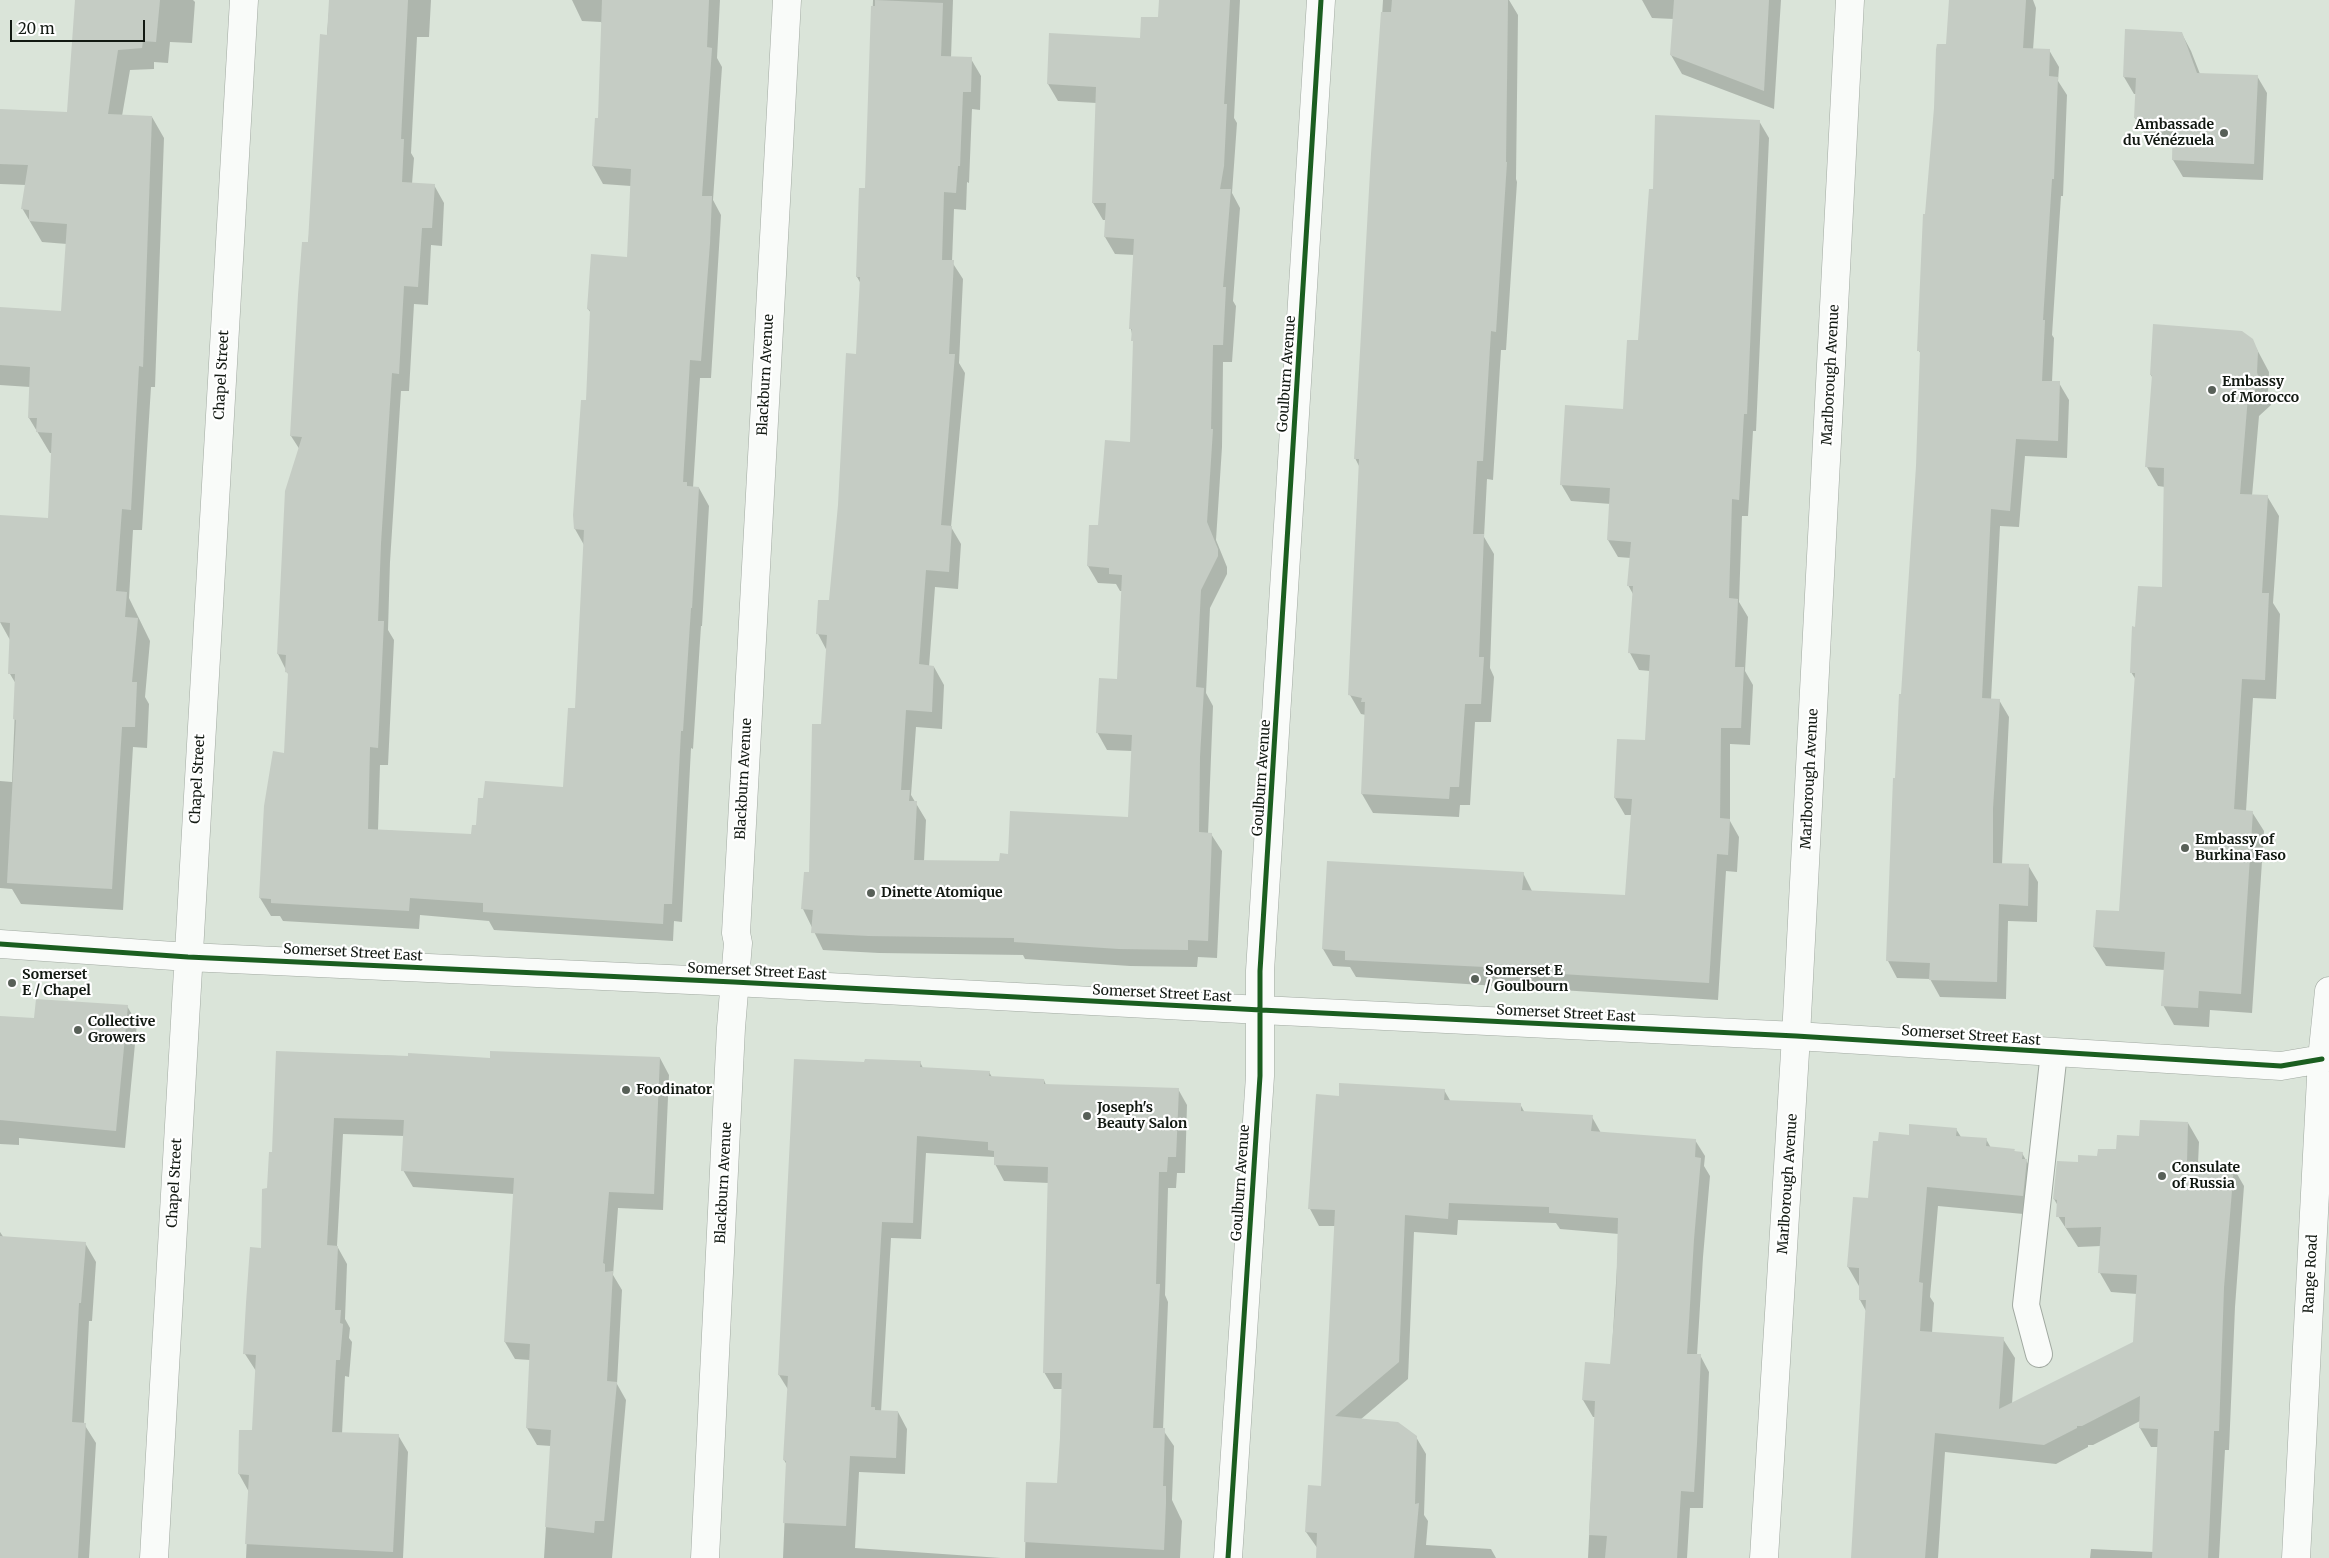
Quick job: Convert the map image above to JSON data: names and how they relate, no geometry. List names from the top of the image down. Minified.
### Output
{"streets":{"street":["Goulburn Avenue","Chapel Street","Blackburn Avenue","Marlborough Avenue","Somerset Street East","Range Road"]},"crossings":[["Goulburn Avenue","Somerset Street East"],["Chapel Street","Somerset Street East"],["Blackburn Avenue","Somerset Street East"],["Marlborough Avenue","Somerset Street East"],["Somerset Street East","Range Road"]],"places":["Ambassade du Vénézuela","Embassy of Morocco","Embassy of Burkina Faso","Dinette Atomique","Somerset E / Goulbourn","Somerset E / Chapel","Collective Growers","Foodinator","Joseph's Beauty Salon","Consulate of Russia"],"scale_bar":"20 m"}
